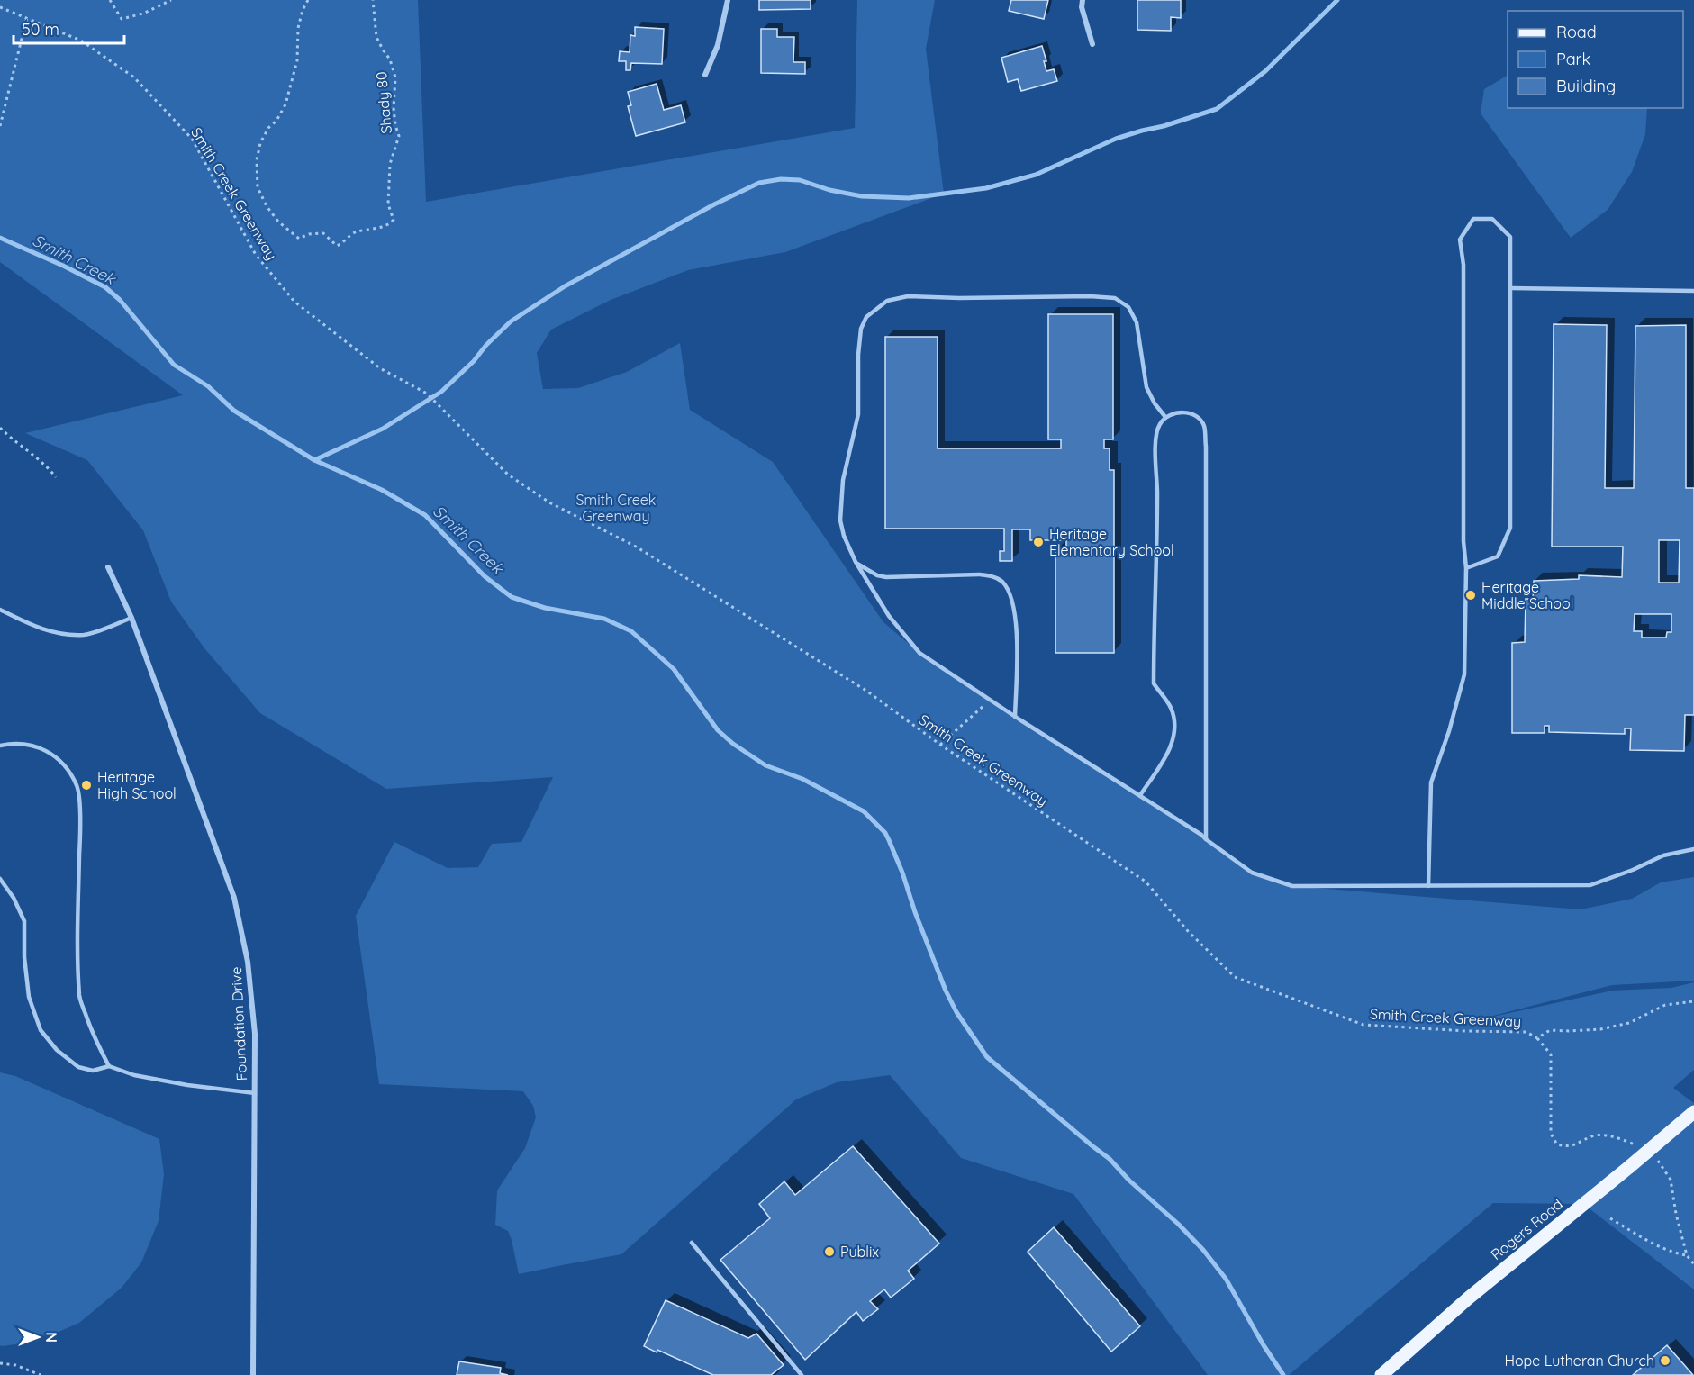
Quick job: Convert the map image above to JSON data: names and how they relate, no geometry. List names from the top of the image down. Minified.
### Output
{"streets":{"main road":["Rogers Road"],"street":["Foundation Drive"],"path":["Shady 80","Smith Creek Greenway"]},"water":["Smith Creek"],"parks":["Smith Creek Greenway"],"places":["Heritage Elementary School","Heritage Middle School","Heritage High School","Publix","Hope Lutheran Church"],"legend":["Road","Park","Building"],"scale_bar":"50 m","north":"right"}
